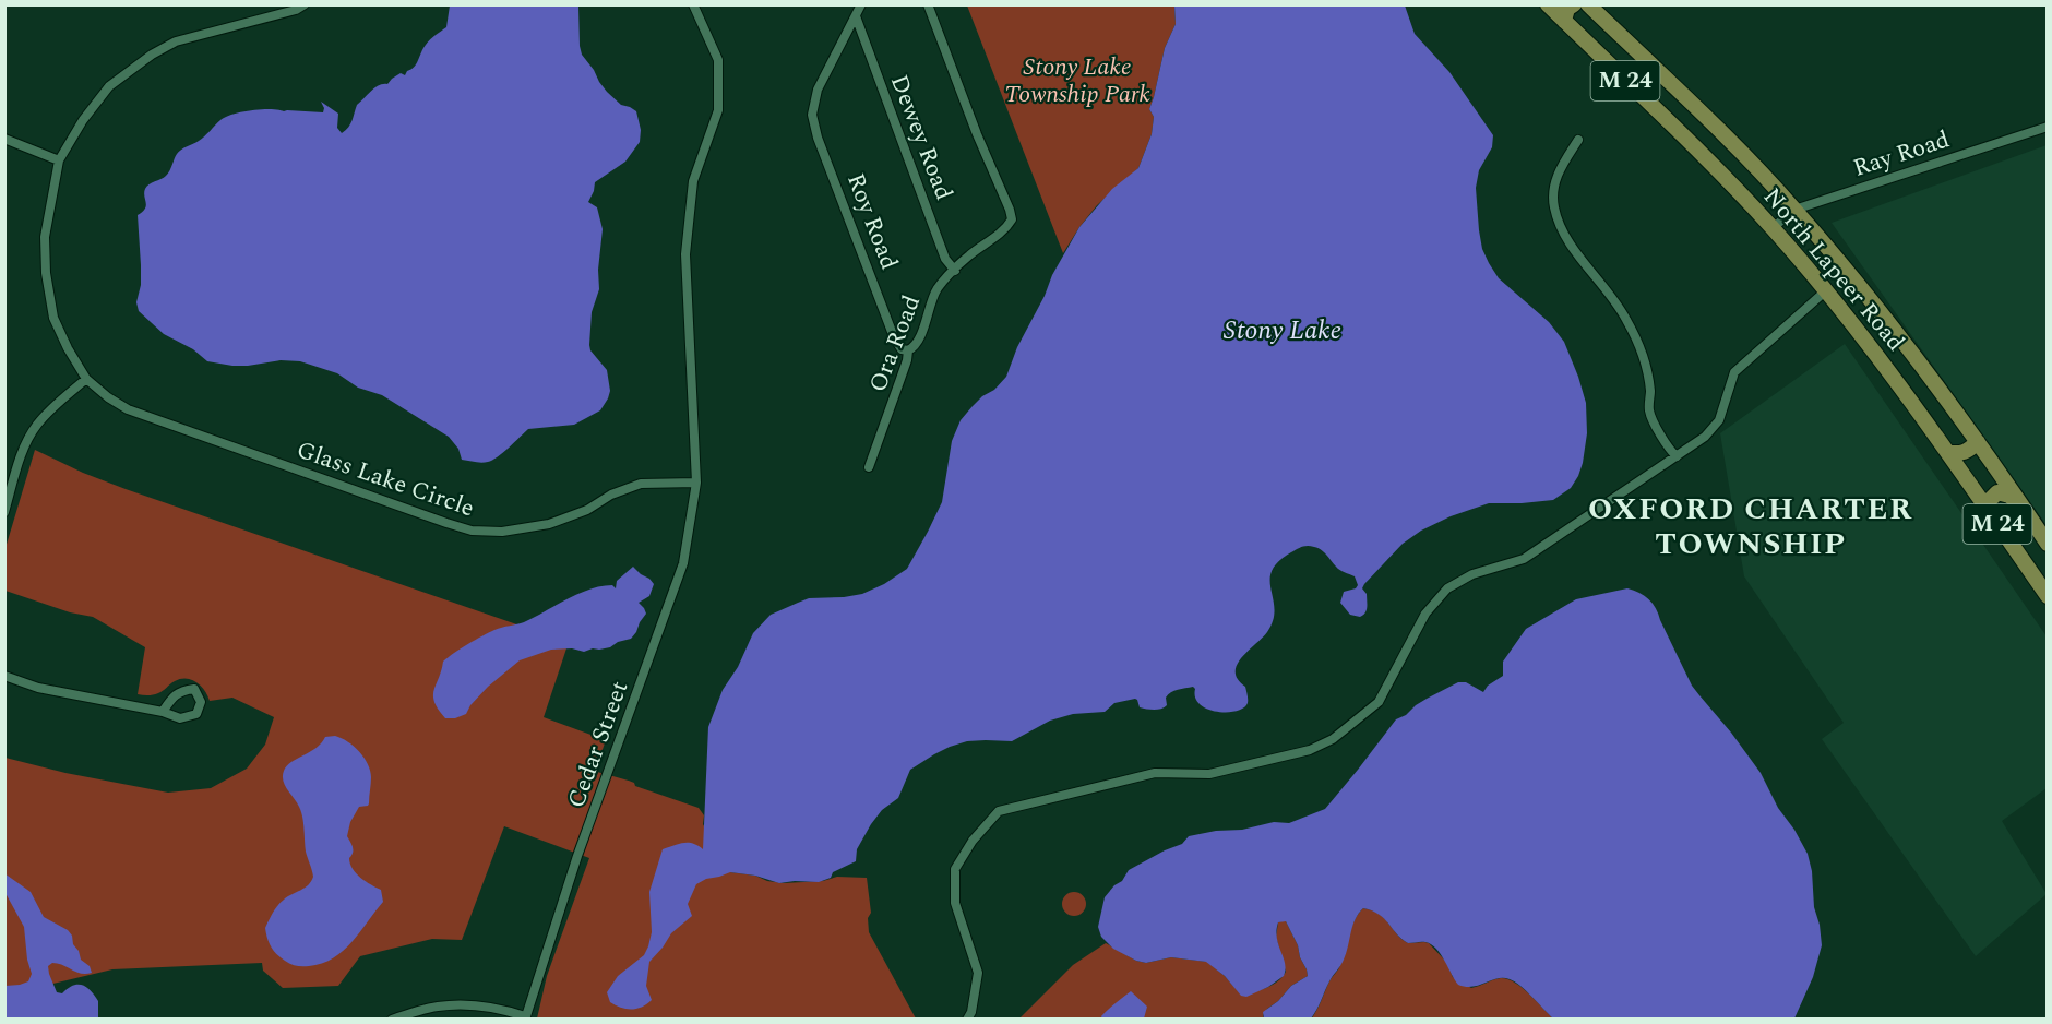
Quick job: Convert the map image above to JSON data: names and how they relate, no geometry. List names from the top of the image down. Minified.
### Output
{"streets":{"main road":["M 24","North Lapeer Road"],"street":["Dewey Road","Ray Road","Roy Road","Ora Road","Glass Lake Circle","Cedar Street"]},"crossings":[["Dewey Road","Roy Road"],["Dewey Road","Ora Road"],["Ray Road","North Lapeer Road"],["Roy Road","Ora Road"],["Glass Lake Circle","Cedar Street"]],"districts":["OXFORD CHARTER TOWNSHIP"],"water":["Stony Lake"],"parks":["Stony Lake Township Park"]}
